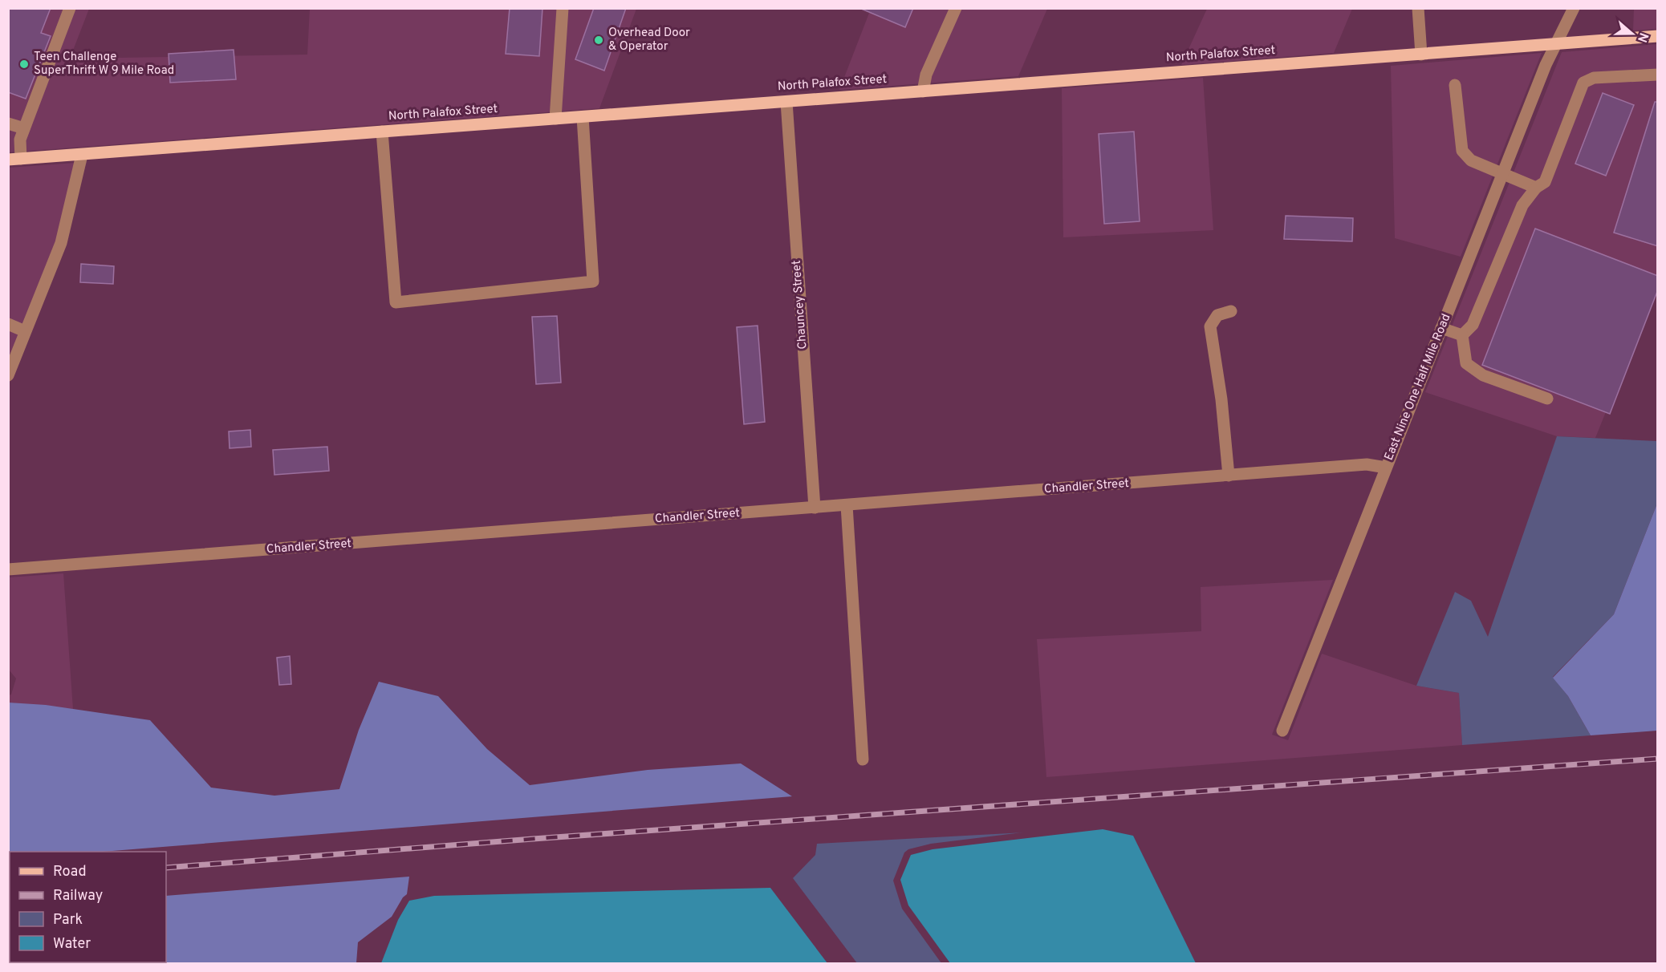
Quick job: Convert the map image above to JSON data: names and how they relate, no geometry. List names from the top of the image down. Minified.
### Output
{"streets":{"main road":["North Palafox Street"],"street":["Chauncey Street","East Nine One Half Mile Road","Chandler Street"]},"crossings":[["North Palafox Street","Chauncey Street"],["North Palafox Street","East Nine One Half Mile Road"],["Chauncey Street","Chandler Street"],["East Nine One Half Mile Road","Chandler Street"]],"places":["Overhead Door & Operator","Teen Challenge SuperThrift W 9 Mile Road"],"legend":["Road","Railway","Park","Water"],"north":"right"}
